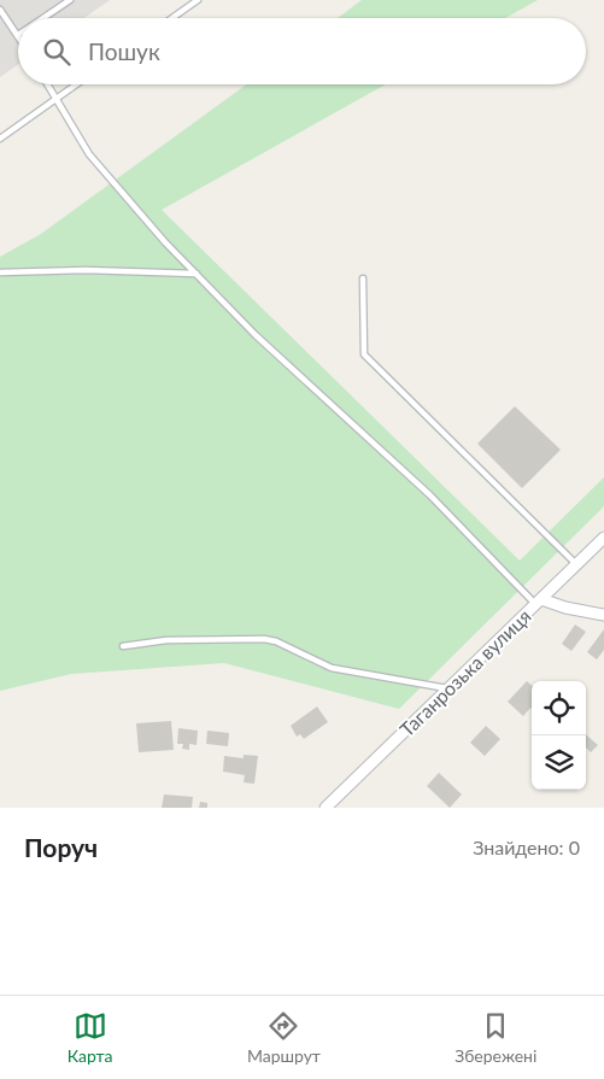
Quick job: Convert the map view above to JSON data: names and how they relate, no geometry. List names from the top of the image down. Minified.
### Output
{"streets":{"street":["Таганрозька вулиця"]},"page":{"search":"Пошук","heading":["Поруч","Знайдено: 0"],"nav":["Карта","Маршрут","Збережені"]}}
